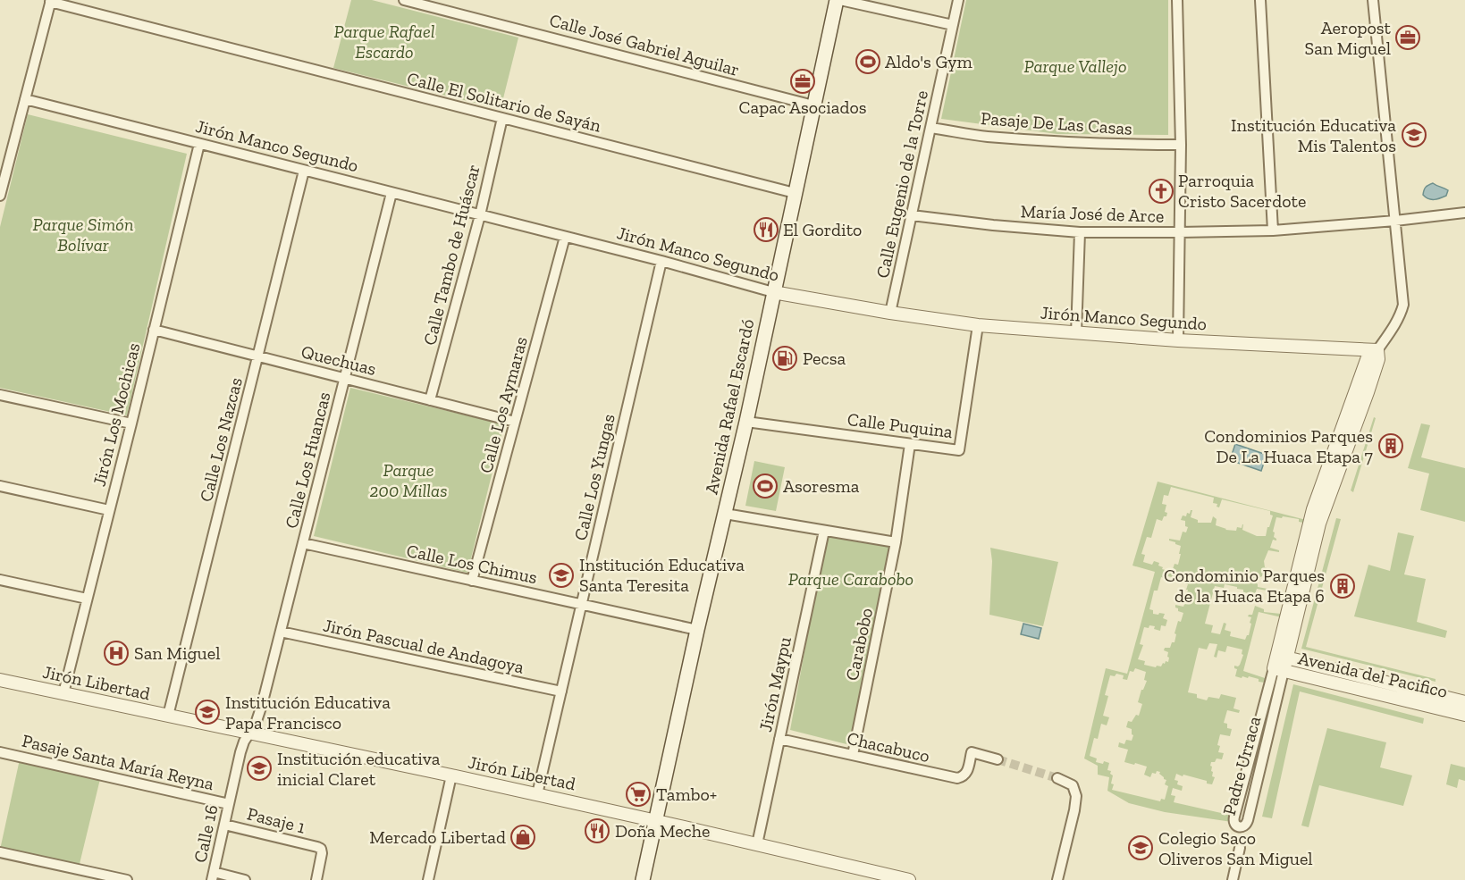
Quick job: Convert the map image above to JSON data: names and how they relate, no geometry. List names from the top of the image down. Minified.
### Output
{"streets":{"main road":["Avenida Rafael Escardó"],"street":["Calle José Gabriel Aguilar","Calle El Solitario de Sayán","Pasaje De Las Casas","Jirón Manco Segundo","Calle Eugenio de la Torre","María José de Arce","Calle Tambo de Huáscar","Quechuas","Calle Los Aymaras","Jirón Los Mochicas","Calle Puquina","Calle Los Nazcas","Calle Los Huancas","Calle Los Yungas","Calle Los Chimus","Carabobo","Jirón Pascual de Andagoya","Avenida del Pacifico","Jirón Libertad","Jirón Maypu","Chacabuco","Pasaje Santa María Reyna","Padre Urraca","Pasaje 1","Calle 16"]},"crossings":[["Calle José Gabriel Aguilar","Avenida Rafael Escardó"],["Calle El Solitario de Sayán","Calle Tambo de Huáscar"],["Calle El Solitario de Sayán","Avenida Rafael Escardó"],["Pasaje De Las Casas","Calle Eugenio de la Torre"],["Jirón Manco Segundo","Calle Eugenio de la Torre"],["Jirón Manco Segundo","Calle Tambo de Huáscar"],["Jirón Manco Segundo","Calle Los Aymaras"],["Jirón Manco Segundo","Avenida Rafael Escardó"],["Jirón Manco Segundo","Jirón Los Mochicas"],["Jirón Manco Segundo","Calle Puquina"],["Jirón Manco Segundo","Calle Los Nazcas"],["Jirón Manco Segundo","Calle Los Huancas"],["Jirón Manco Segundo","Calle Los Yungas"],["Jirón Manco Segundo","Padre Urraca"],["Calle Eugenio de la Torre","María José de Arce"],["María José de Arce","Padre Urraca"],["Calle Tambo de Huáscar","Quechuas"],["Quechuas","Calle Los Aymaras"],["Quechuas","Jirón Los Mochicas"],["Quechuas","Calle Los Nazcas"],["Quechuas","Calle Los Huancas"],["Calle Los Aymaras","Calle Los Chimus"],["Avenida Rafael Escardó","Calle Puquina"],["Avenida Rafael Escardó","Calle Los Chimus"],["Avenida Rafael Escardó","Jirón Libertad"],["Jirón Los Mochicas","Jirón Libertad"],["Calle Puquina","Carabobo"],["Calle Los Nazcas","Jirón Libertad"],["Calle Los Huancas","Calle Los Chimus"],["Calle Los Huancas","Jirón Pascual de Andagoya"],["Calle Los Huancas","Jirón Libertad"],["Calle Los Huancas","Calle 16"],["Calle Los Yungas","Calle Los Chimus"],["Calle Los Yungas","Jirón Pascual de Andagoya"],["Calle Los Yungas","Jirón Libertad"],["Carabobo","Chacabuco"],["Avenida del Pacifico","Padre Urraca"],["Jirón Libertad","Jirón Maypu"],["Jirón Libertad","Calle 16"],["Jirón Maypu","Chacabuco"],["Pasaje Santa María Reyna","Calle 16"],["Pasaje 1","Calle 16"]],"parks":["Parque Rafael Escardo","Parque Vallejo","Parque Simón Bolívar","Parque 200 Millas","Parque Carabobo"],"places":{"office":["Aeropost San Miguel","Capac Asociados"],"sports":["Aldo's Gym","Asoresma"],"school or university":["Institución Educativa Mis Talentos","Institución Educativa Santa Teresita","Institución Educativa Papa Francisco","Institución educativa inicial Claret","Colegio Saco Oliveros San Miguel"],"church":["Parroquia Cristo Sacerdote"],"restaurant":["El Gordito","Doña Meche"],"fuel station":["Pecsa"],"building":["Condominios Parques De La Huaca Etapa 7","Condominio Parques de la Huaca Etapa 6"],"hospital":["San Miguel"],"supermarket":["Tambo+"],"shop":["Mercado Libertad"]}}
